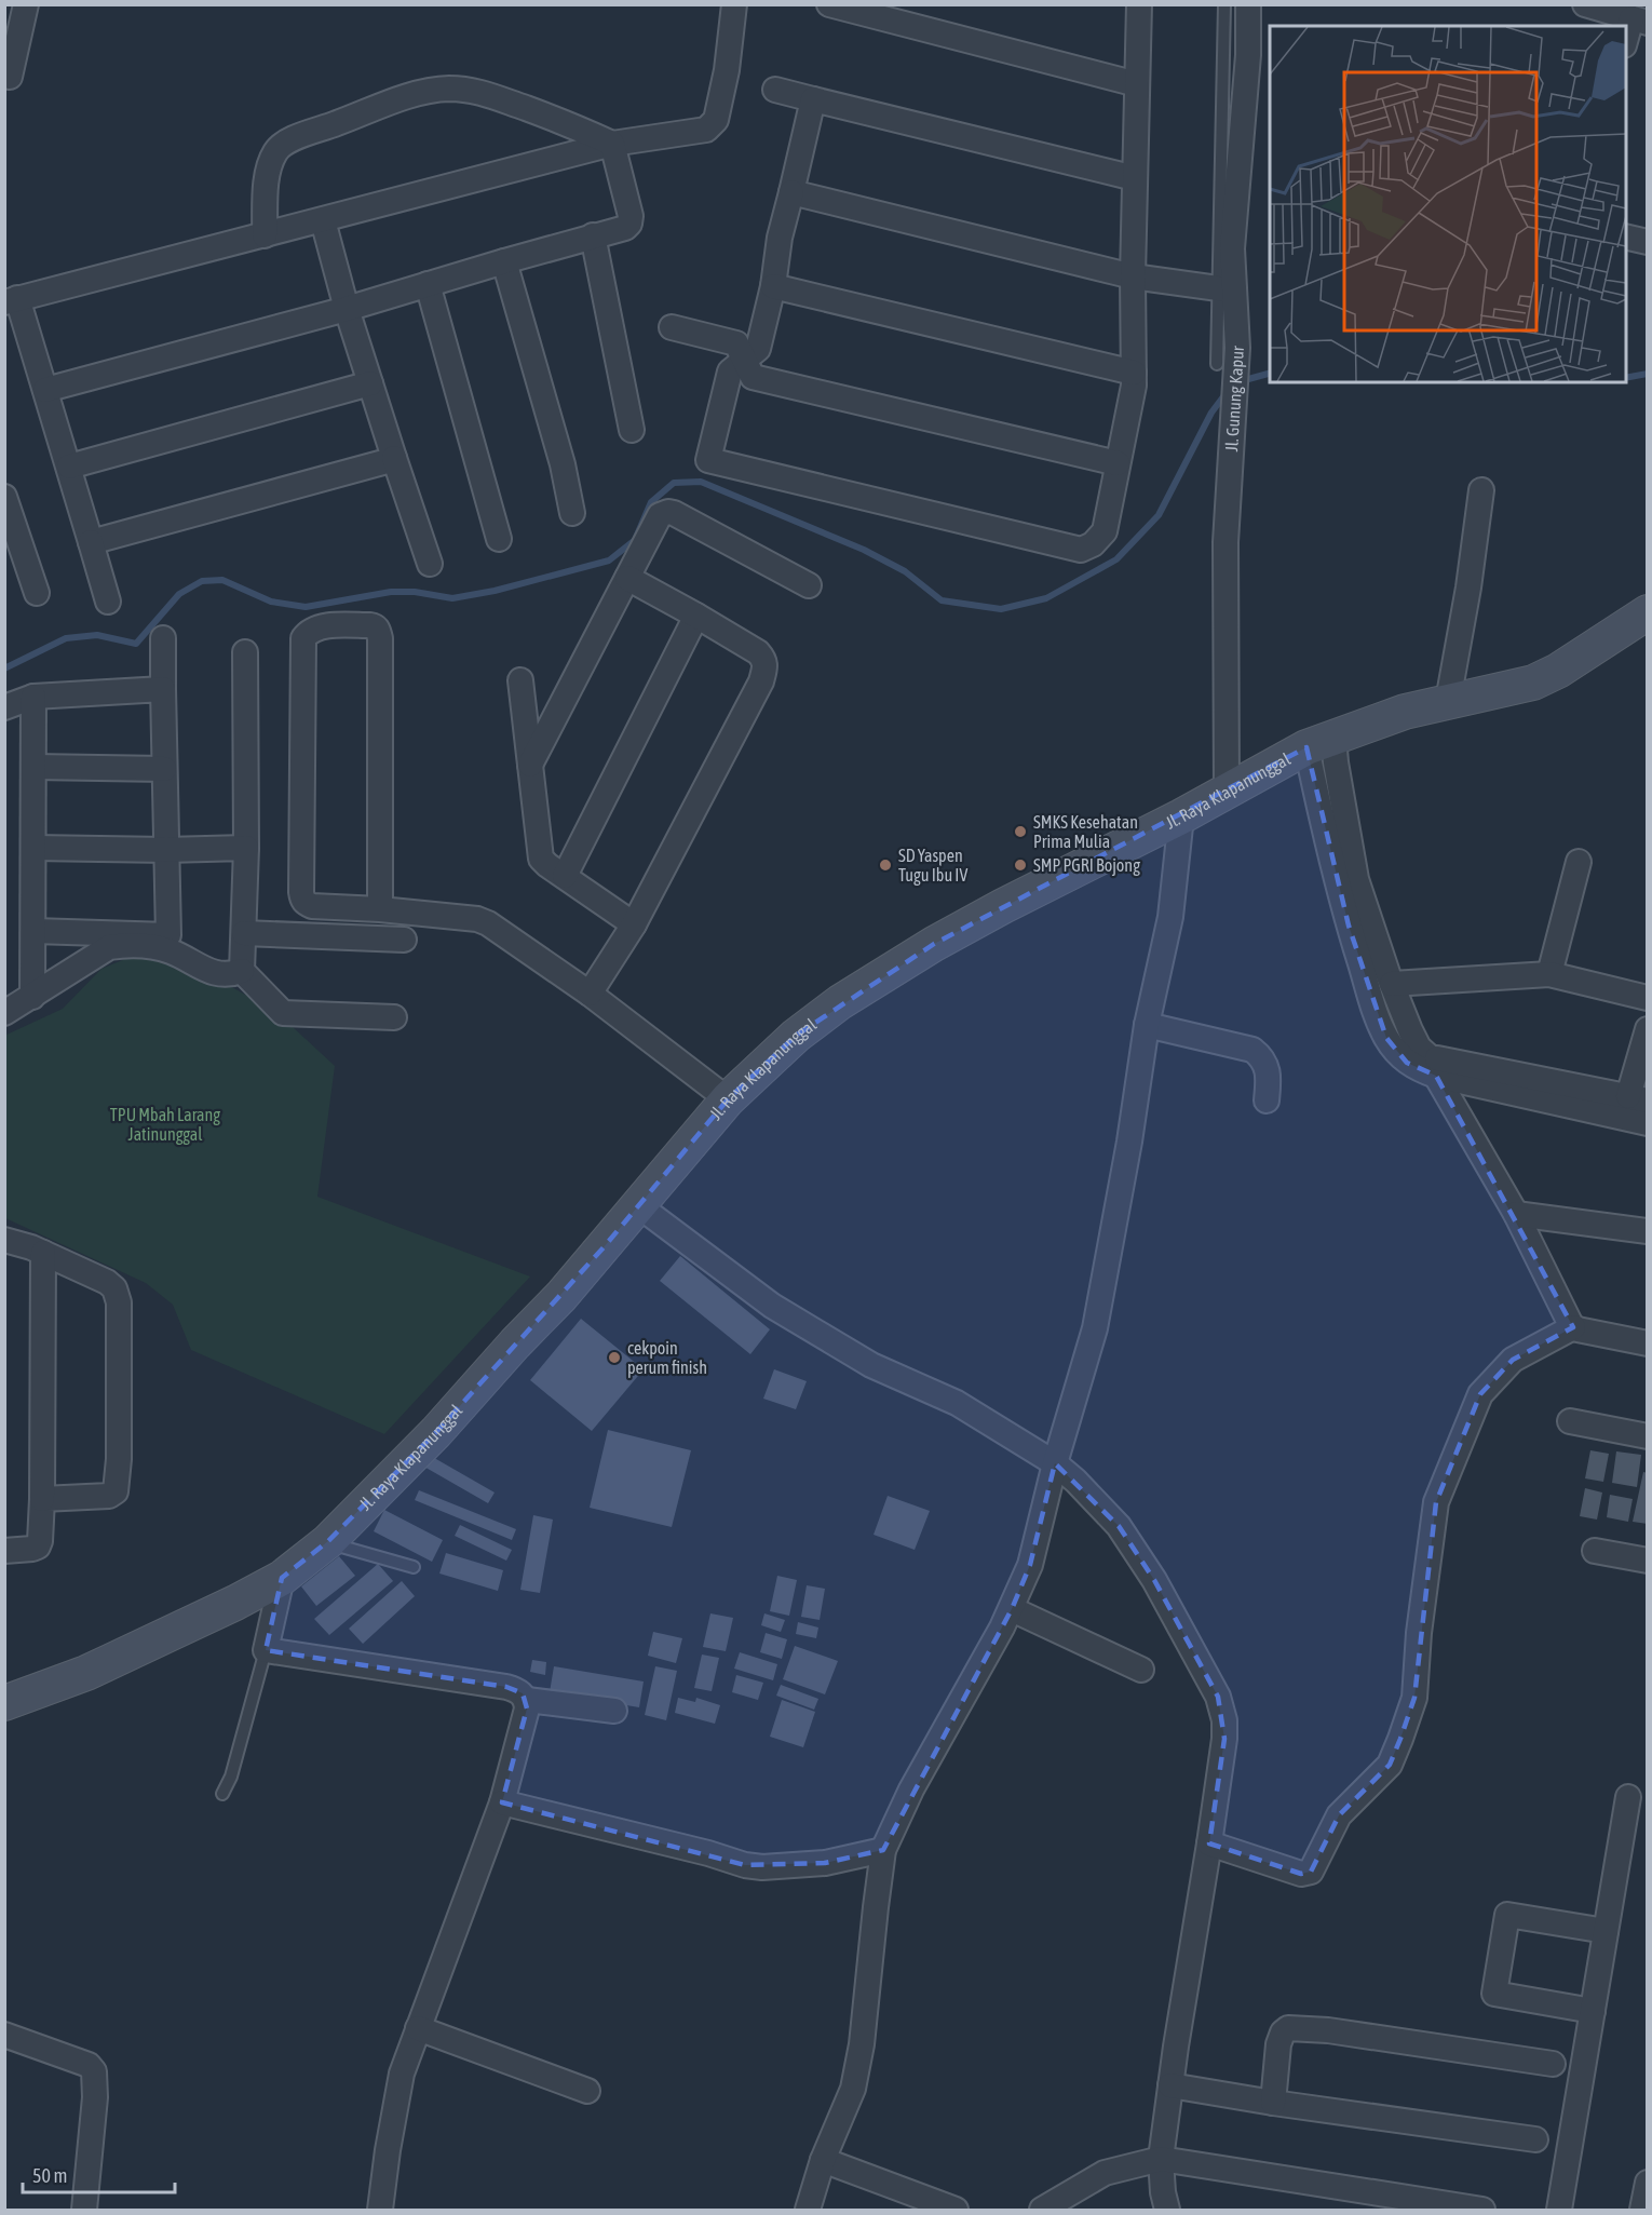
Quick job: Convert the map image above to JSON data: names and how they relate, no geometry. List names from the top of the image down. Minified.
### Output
{"streets":{"street":["Jl. Gunung Kapur","Jl. Raya Klapanunggal"]},"crossings":[["Jl. Gunung Kapur","Jl. Raya Klapanunggal"]],"parks":["TPU Mbah Larang Jatinunggal"],"places":["SMKS Kesehatan Prima Mulia","SD Yaspen Tugu Ibu IV","SMP PGRI Bojong","cekpoin perum finish"],"scale_bar":"50 m"}
